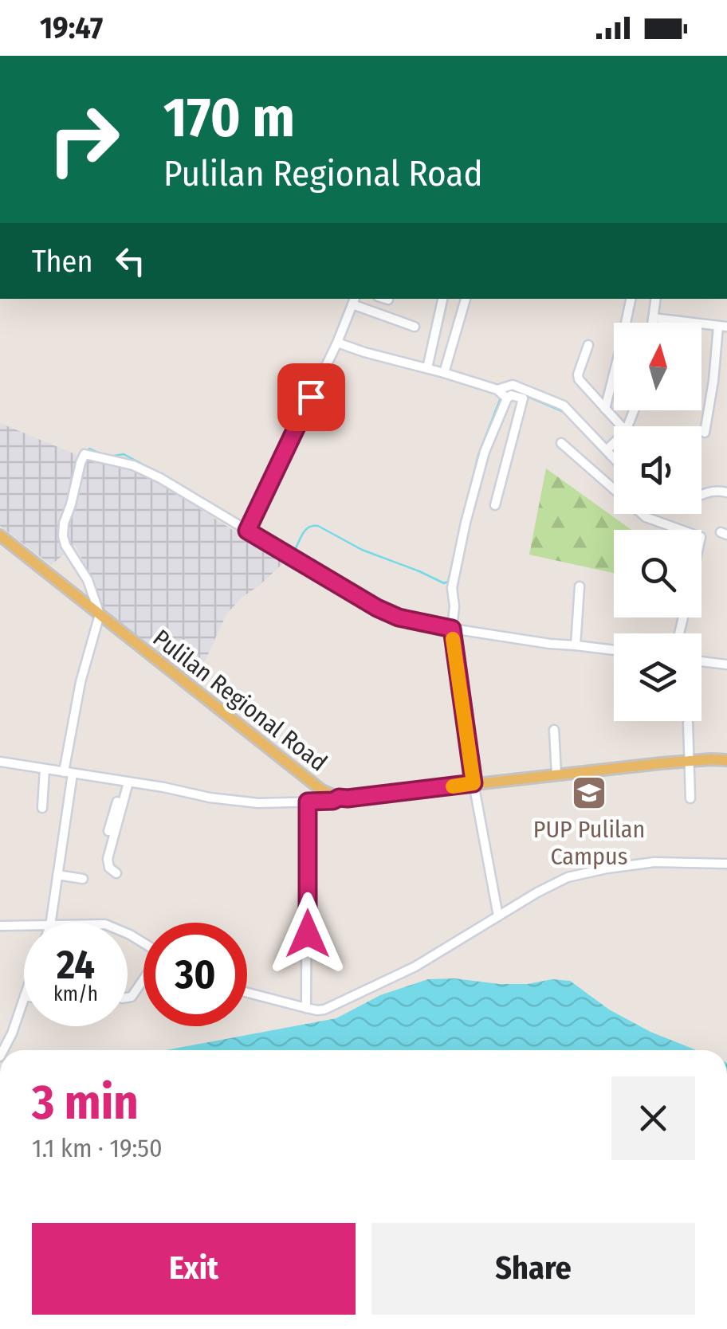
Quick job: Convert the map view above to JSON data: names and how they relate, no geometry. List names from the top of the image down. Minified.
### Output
{"streets":{"main road":["Pulilan Regional Road"]},"places":{"school or university":["PUP Pulilan Campus"]},"north":"top","page":{"status":"19:47","turn":["170 m","Pulilan Regional Road"],"then":"Then","speed":"24 km/h","limit":"30","heading":["3 min","1.1 km · 19:50"],"buttons":["Exit","Share"]}}
